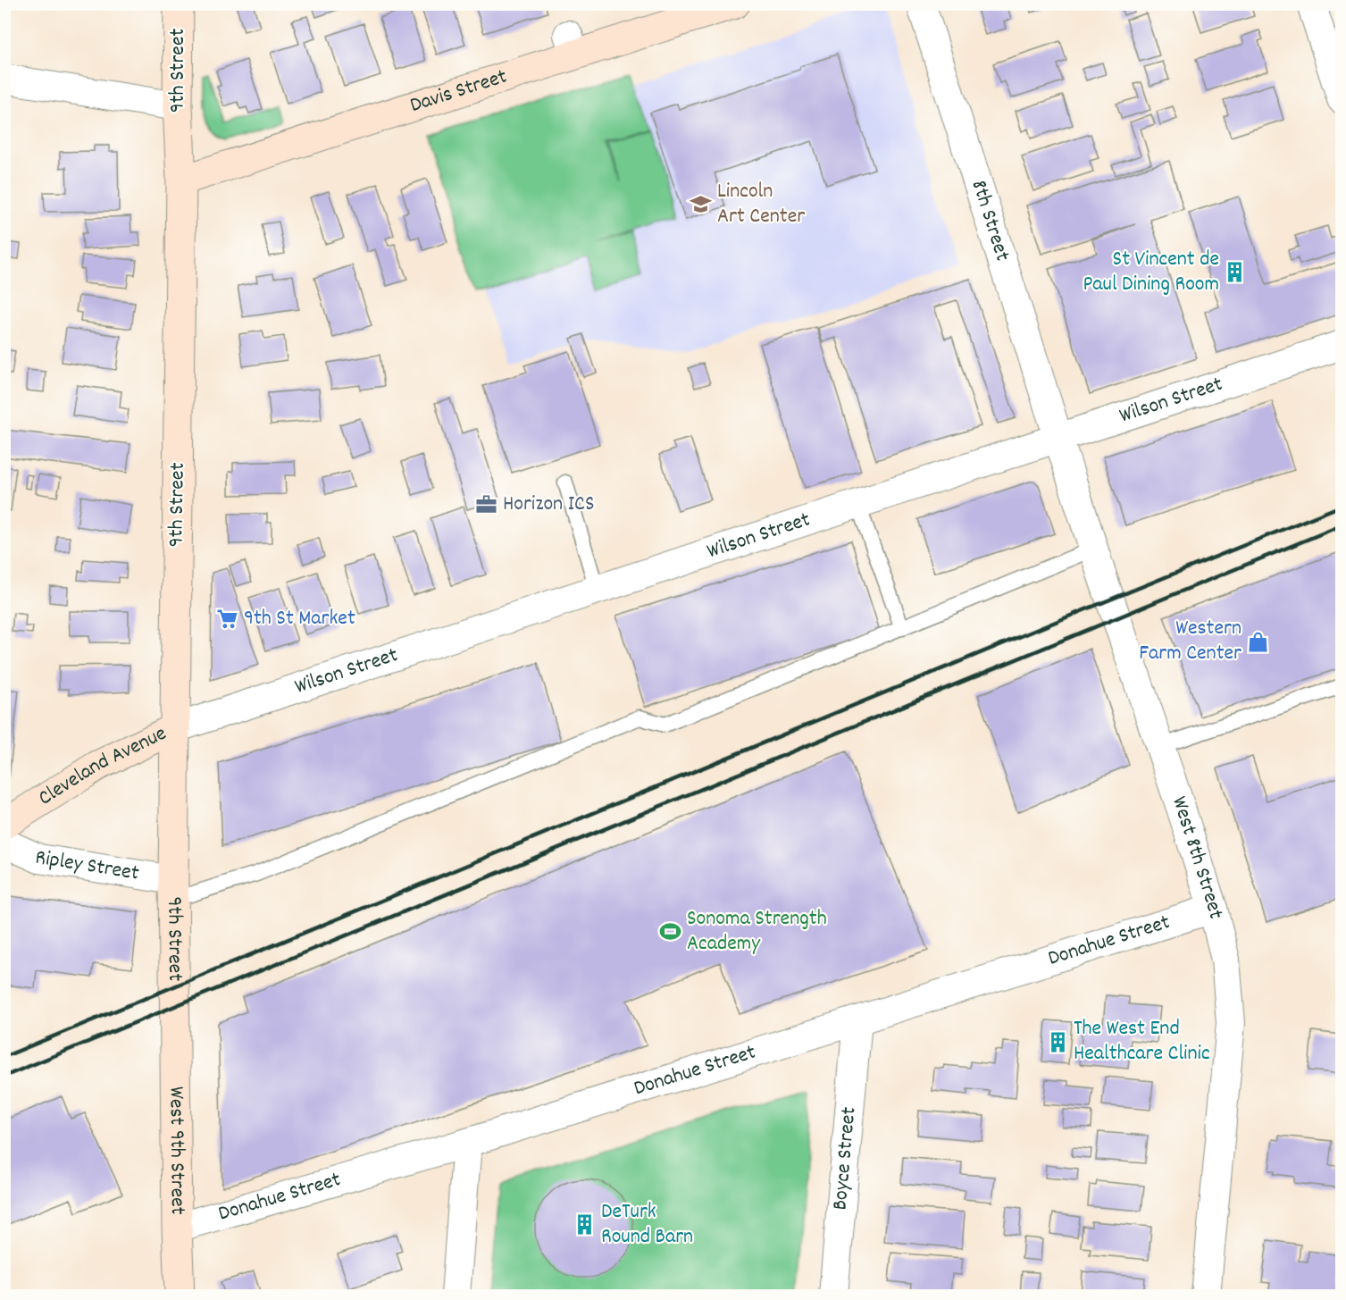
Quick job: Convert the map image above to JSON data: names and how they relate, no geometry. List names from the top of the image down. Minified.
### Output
{"streets":{"street":["9th Street","Davis Street","8th Street","Wilson Street","Cleveland Avenue","West 8th Street","Ripley Street","Donahue Street","West 9th Street","Boyce Street"]},"crossings":[["9th Street","Davis Street"],["9th Street","Wilson Street"],["9th Street","Cleveland Avenue"],["9th Street","Ripley Street"],["9th Street","West 9th Street"],["8th Street","Wilson Street"],["8th Street","West 8th Street"],["Wilson Street","Cleveland Avenue"],["Wilson Street","West 8th Street"],["West 8th Street","Donahue Street"],["Donahue Street","West 9th Street"],["Donahue Street","Boyce Street"]],"places":{"school or university":["Lincoln Art Center"],"building":["St Vincent de Paul Dining Room","The West End Healthcare Clinic","DeTurk Round Barn"],"office":["Horizon ICS"],"supermarket":["9th St Market"],"shop":["Western Farm Center"],"sports":["Sonoma Strength Academy"]}}
